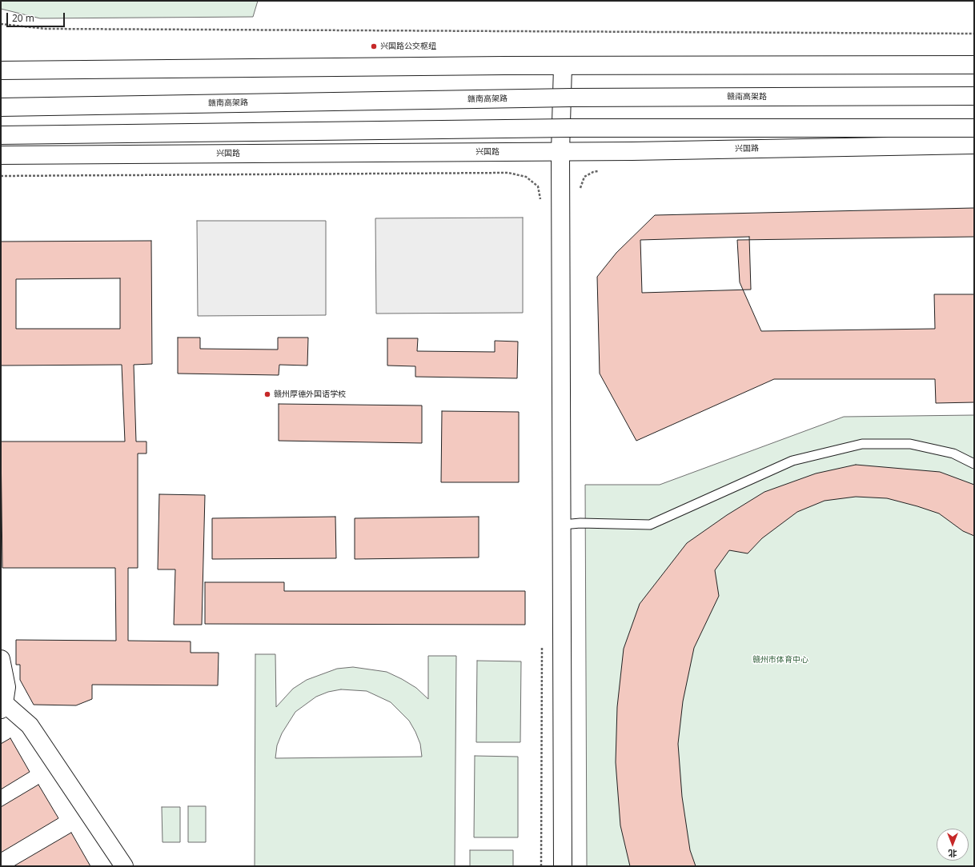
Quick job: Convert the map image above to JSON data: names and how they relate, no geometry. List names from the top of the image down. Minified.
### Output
{"streets":{"main road":["赣南高架路","兴国路"]},"parks":["赣州市体育中心"],"places":["兴国路公交枢纽","赣州厚德外国语学校"],"scale_bar":"20 m","north":"bottom"}
